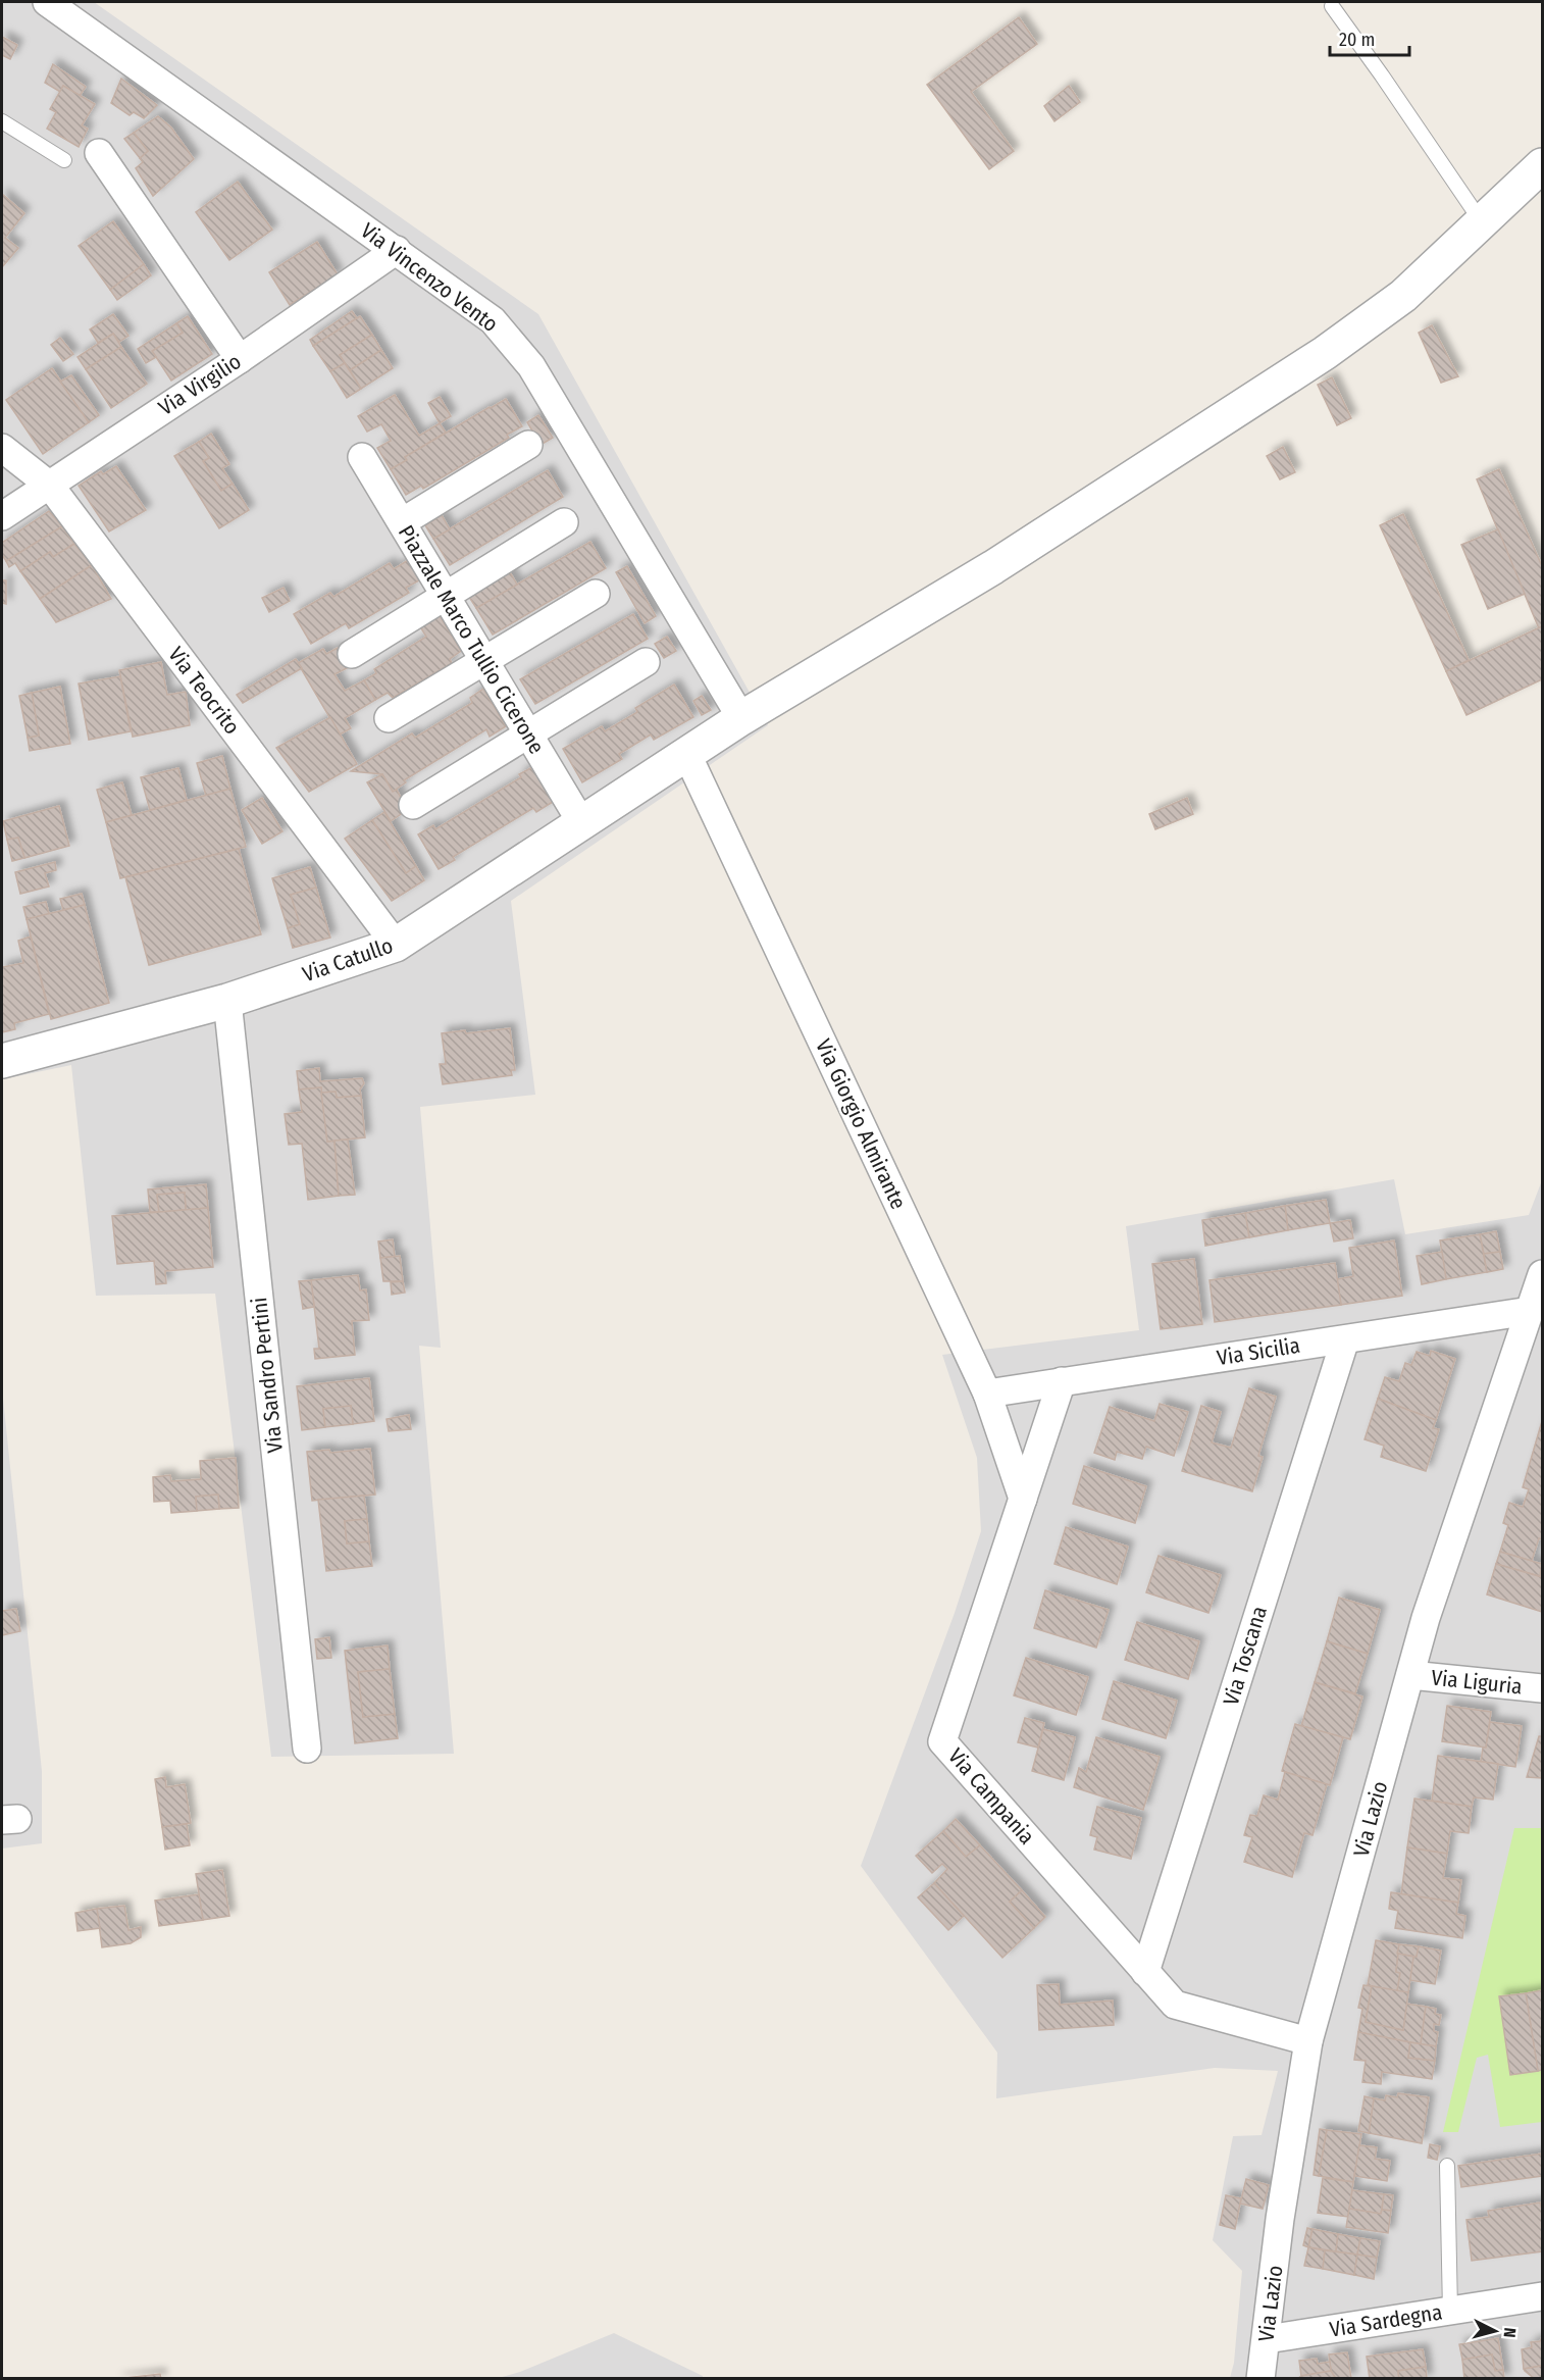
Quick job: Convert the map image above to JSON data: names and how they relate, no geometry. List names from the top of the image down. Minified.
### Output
{"streets":{"street":["Via Vincenzo Vento","Via Virgilio","Piazzale Marco Tullio Cicerone","Via Teocrito","Via Catullo","Via Giorgio Almirante","Via Sicilia","Via Sandro Pertini","Via Toscana","Via Liguria","Via Campania","Via Lazio","Via Sardegna"]},"crossings":[["Via Vincenzo Vento","Via Virgilio"],["Via Vincenzo Vento","Via Catullo"],["Via Virgilio","Via Teocrito"],["Piazzale Marco Tullio Cicerone","Via Catullo"],["Via Teocrito","Via Catullo"],["Via Catullo","Via Giorgio Almirante"],["Via Catullo","Via Sandro Pertini"],["Via Giorgio Almirante","Via Sicilia"],["Via Giorgio Almirante","Via Campania"],["Via Sicilia","Via Toscana"],["Via Sicilia","Via Campania"],["Via Sicilia","Via Lazio"],["Via Toscana","Via Campania"],["Via Liguria","Via Lazio"],["Via Campania","Via Lazio"],["Via Lazio","Via Sardegna"]],"scale_bar":"20 m","north":"right"}
